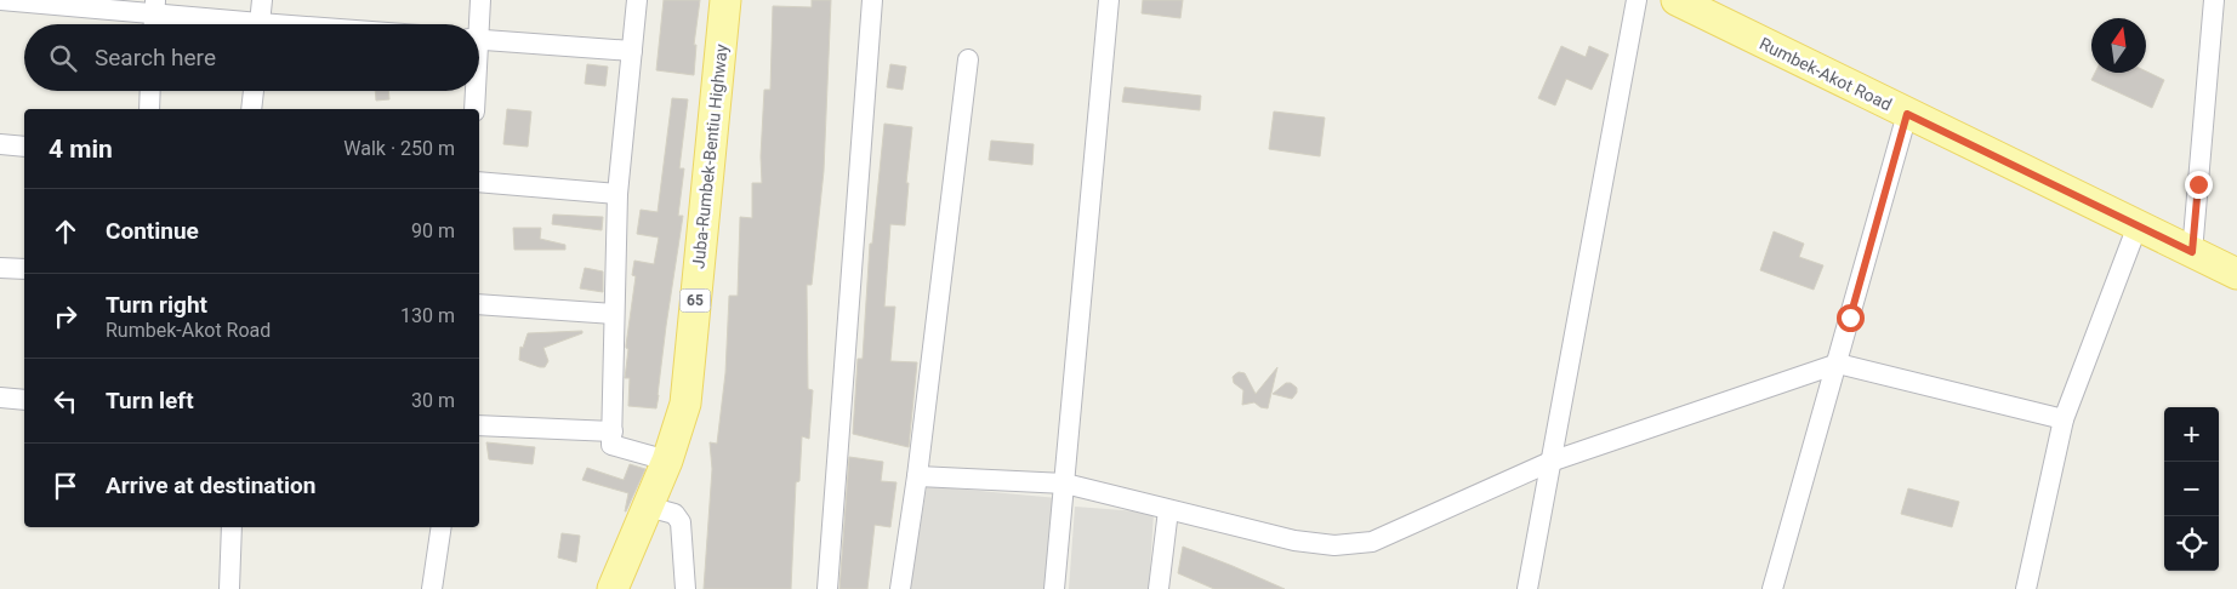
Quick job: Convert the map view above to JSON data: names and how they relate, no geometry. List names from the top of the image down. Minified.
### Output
{"streets":{"main road":["Rumbek-Akot Road","Juba-Rumbek-Bentiu Highway","65"]},"north":"top","page":{"search":"Search here","heading":["4 min","Walk · 250 m"],"list":[["Continue","90 m"],["Turn right","Rumbek-Akot Road","130 m"],["Turn left","30 m"],"Arrive at destination"],"map_buttons":["+","−"]}}
